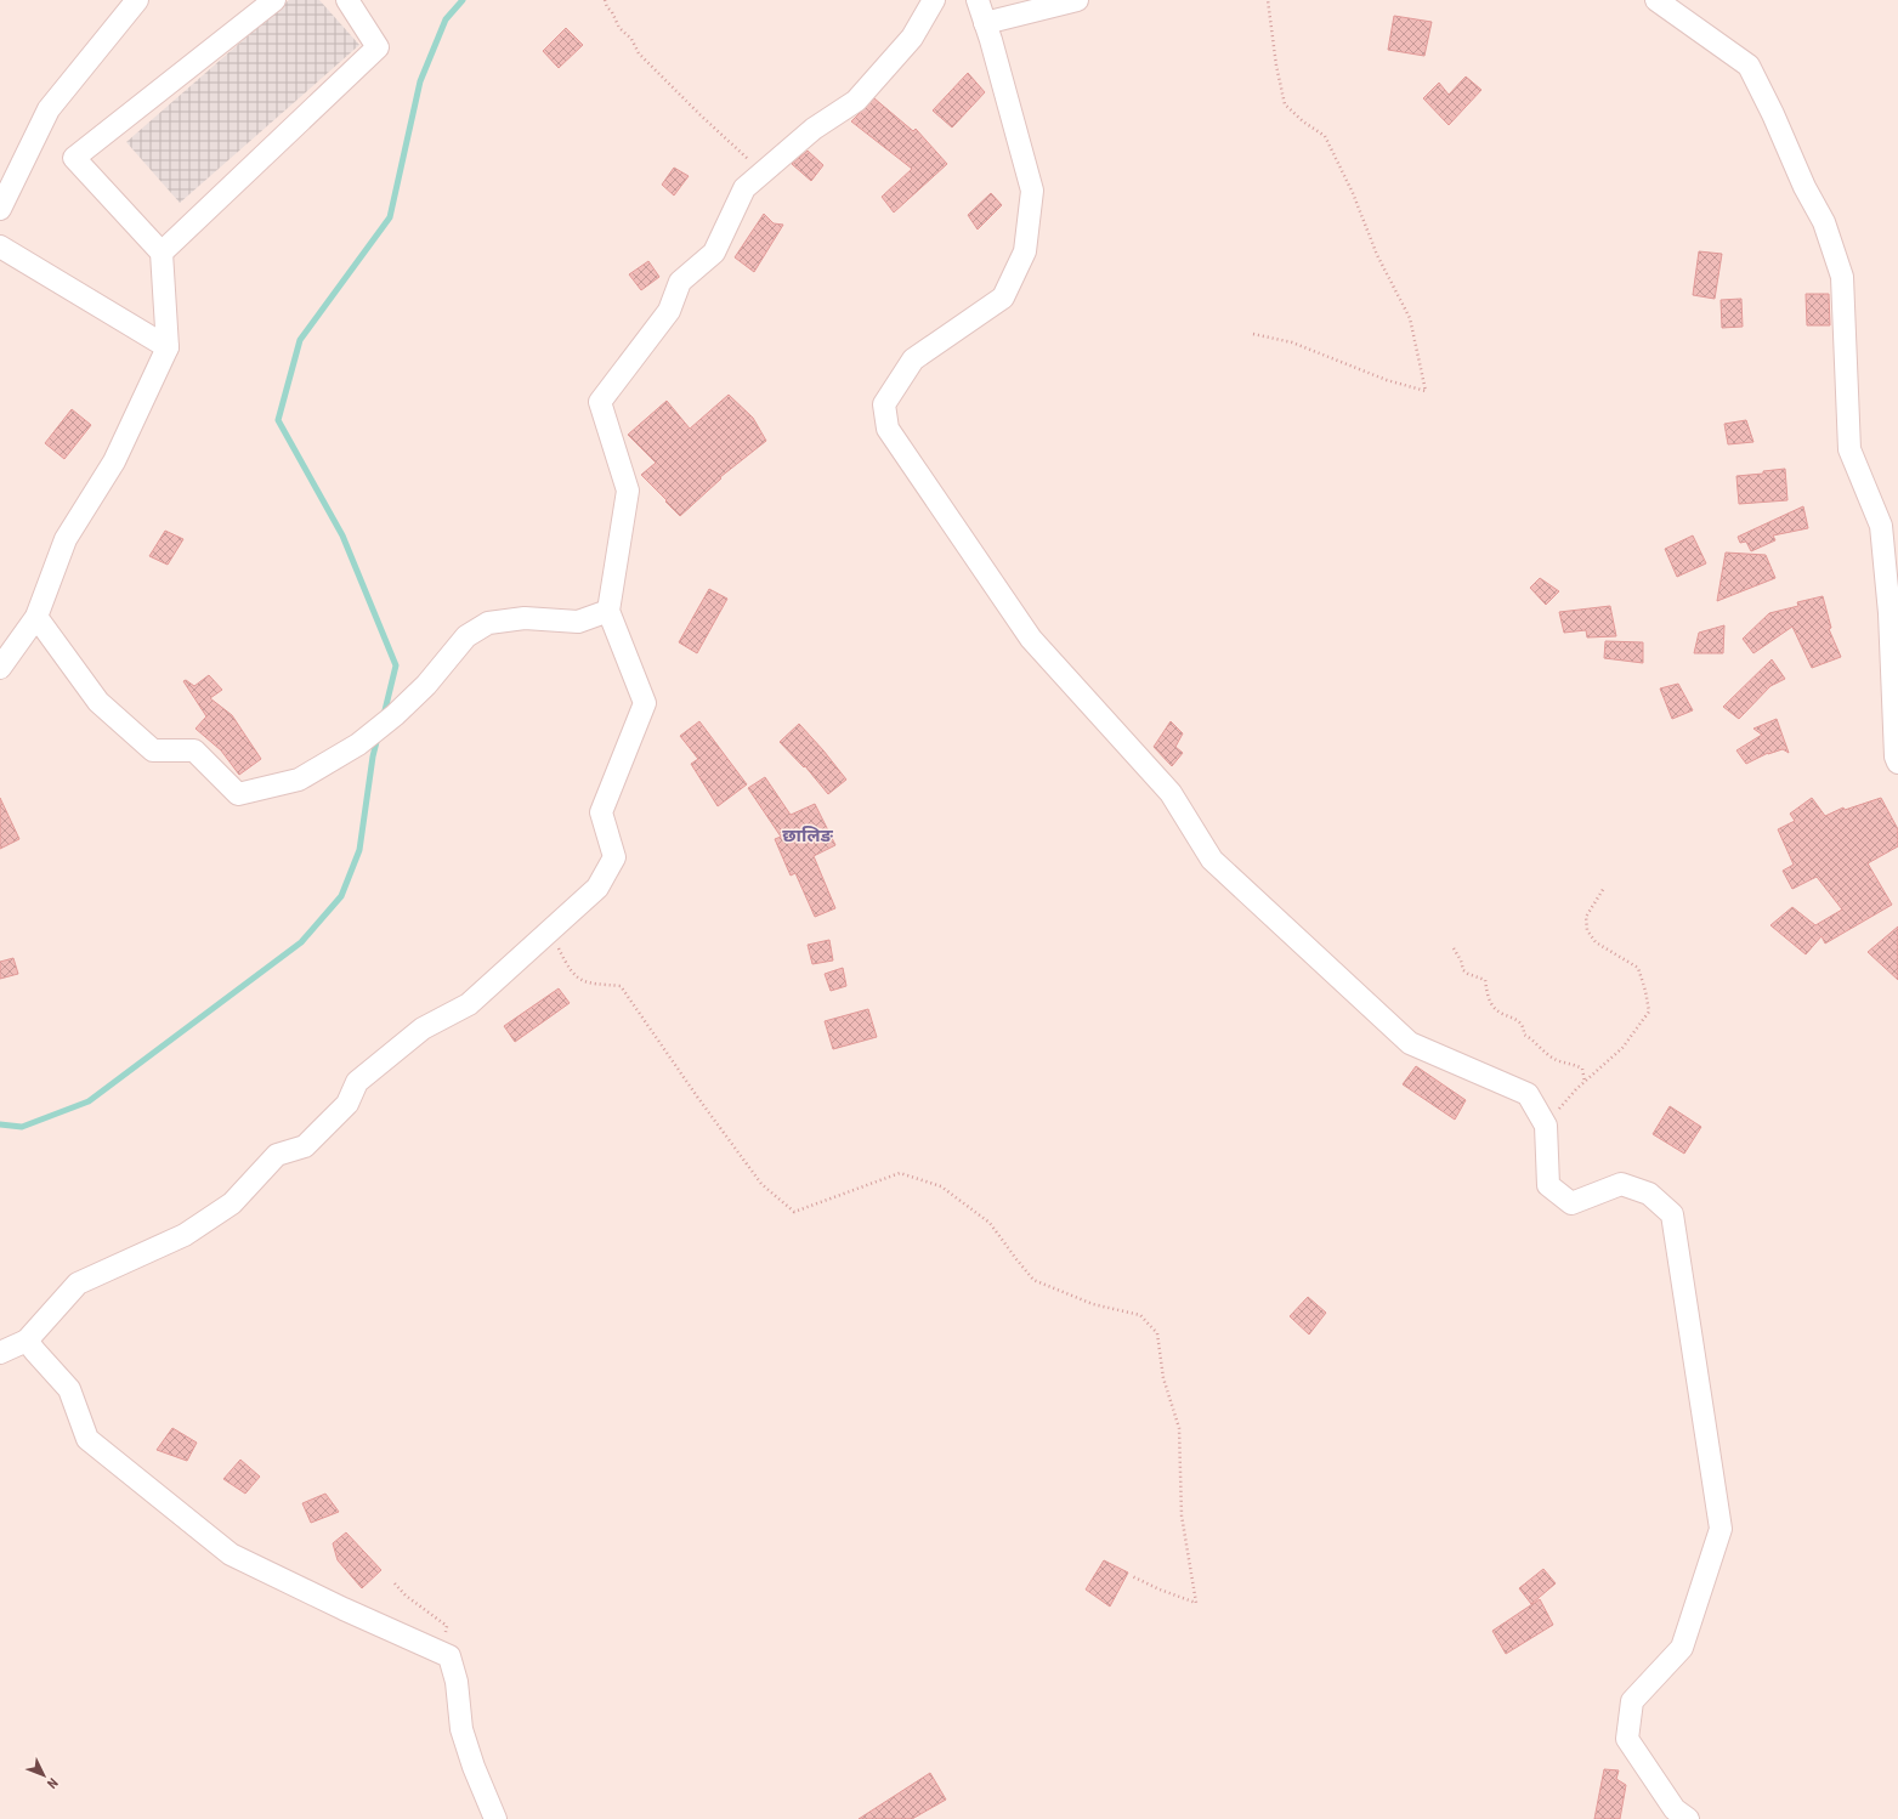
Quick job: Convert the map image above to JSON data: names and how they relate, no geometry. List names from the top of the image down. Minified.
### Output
{"districts":["छालिङ"],"north":"bottom right"}
